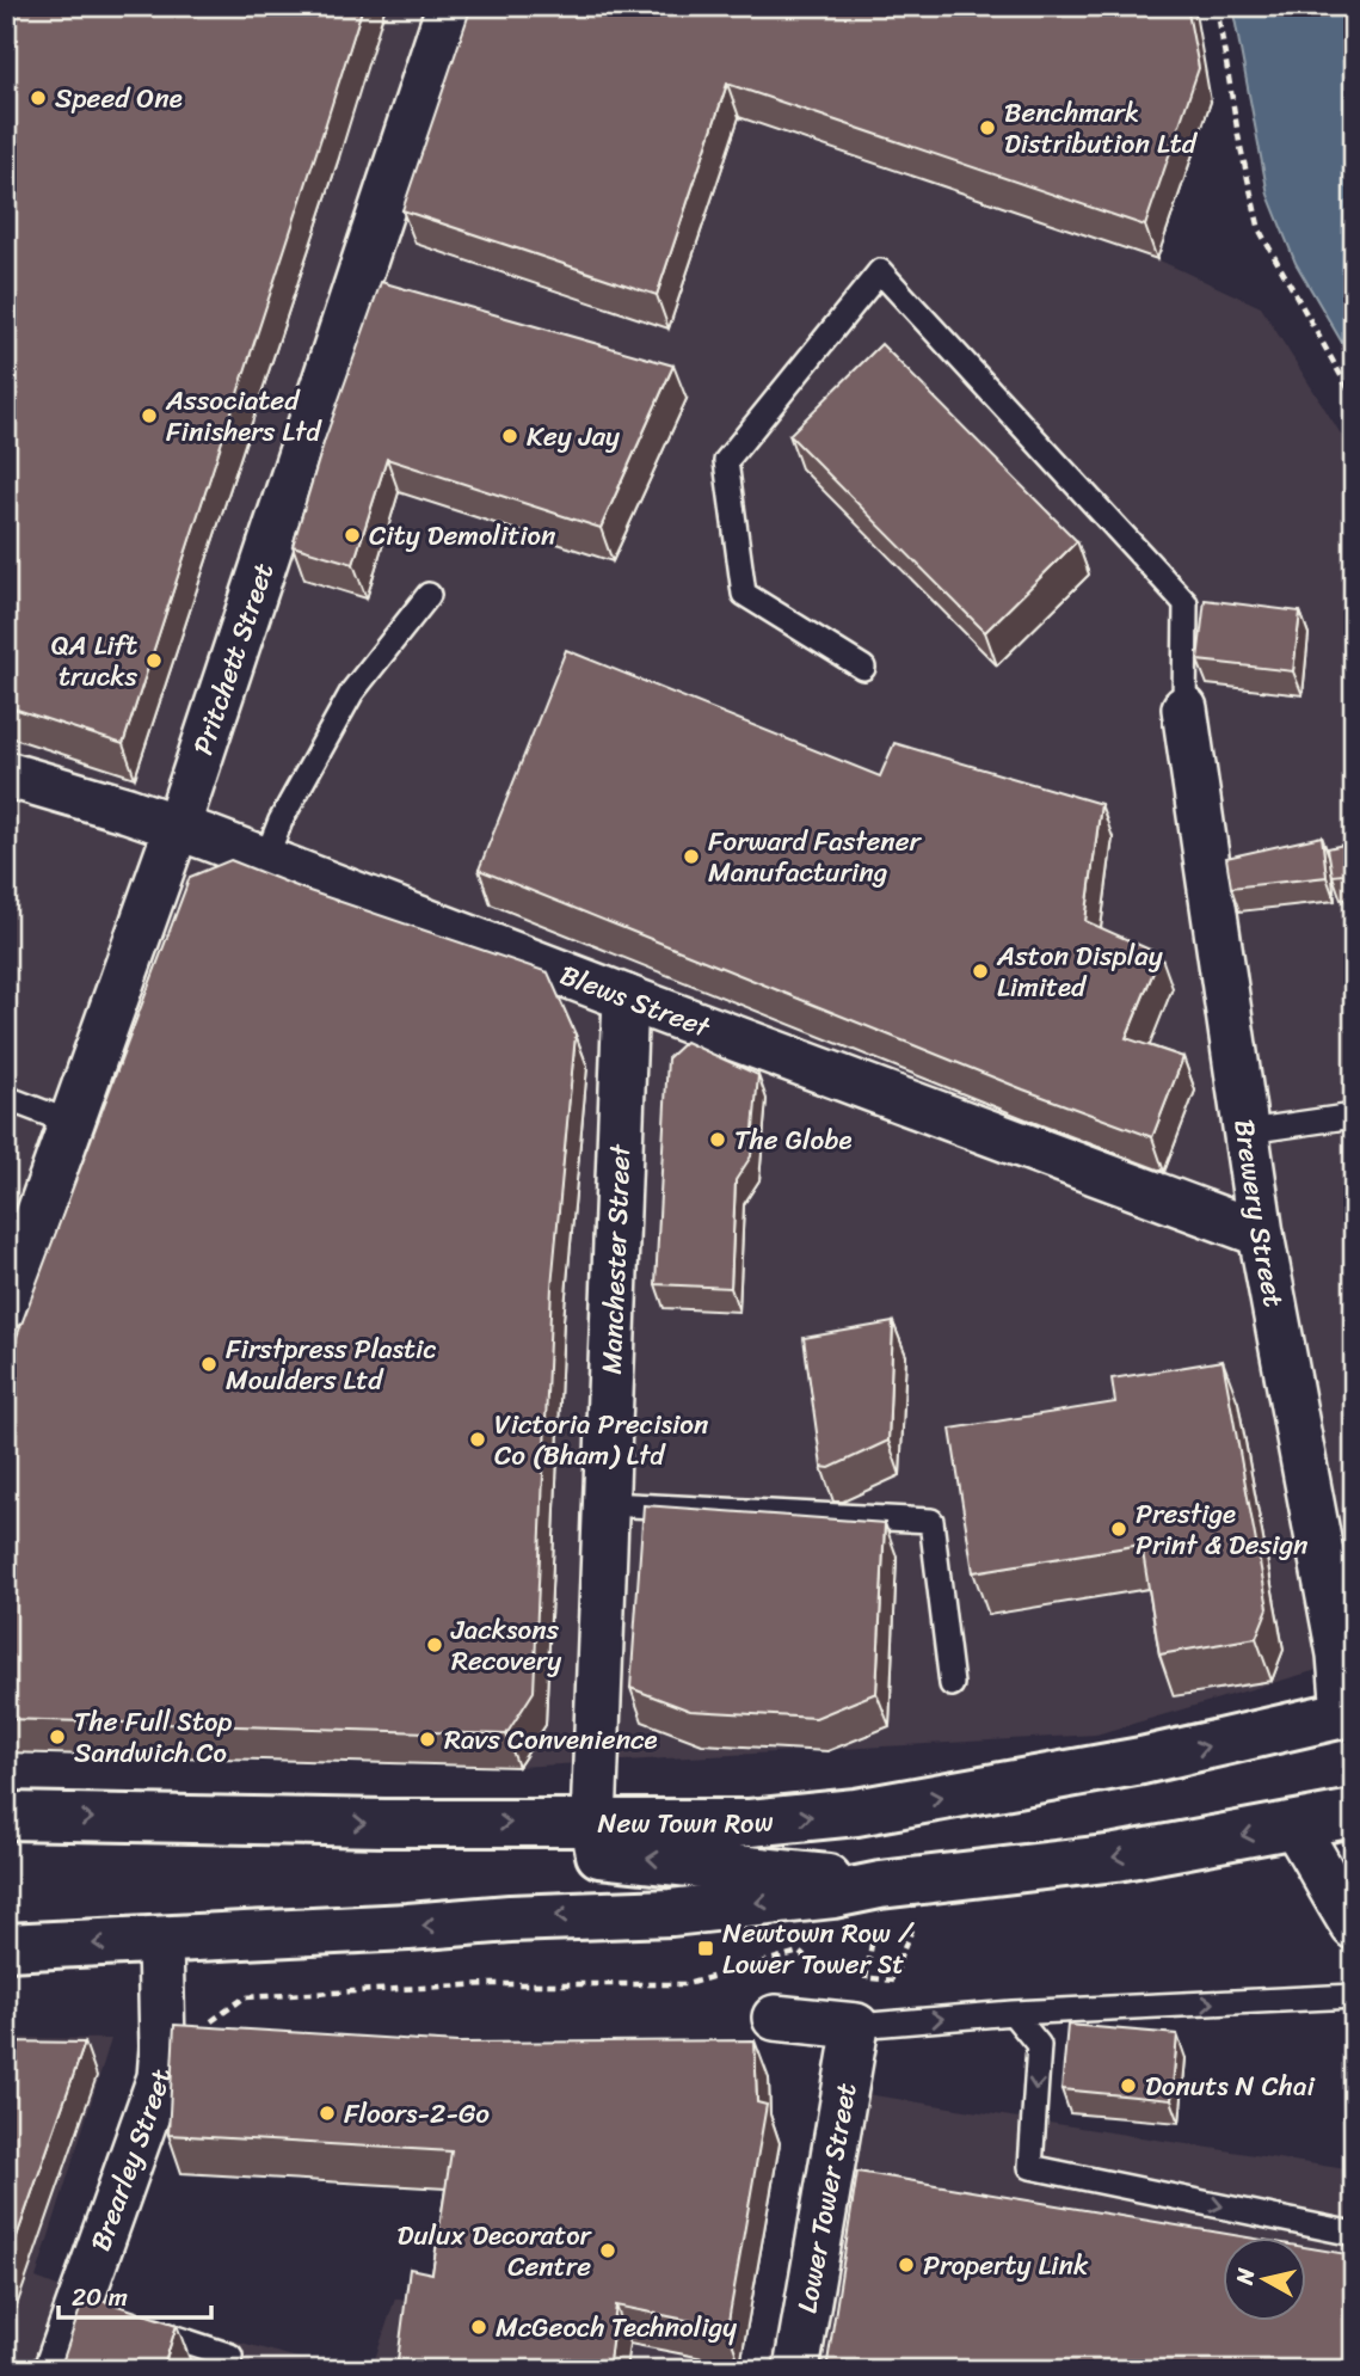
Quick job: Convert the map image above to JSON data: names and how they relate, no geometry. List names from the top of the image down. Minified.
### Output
{"streets":{"main road":["New Town Row"],"street":["Pritchett Street","Blews Street","Brewery Street","Manchester Street","Brearley Street","Lower Tower Street"]},"crossings":[["Pritchett Street","Blews Street"],["Blews Street","Brewery Street"],["Blews Street","Manchester Street"],["Brewery Street","New Town Row"],["Manchester Street","New Town Row"]],"places":{"other":["Speed One","Benchmark Distribution Ltd","Associated Finishers Ltd","Key Jay","City Demolition","QA Lift trucks","Forward Fastener Manufacturing","Aston Display Limited","The Globe","Firstpress Plastic Moulders Ltd","Victoria Precision Co (Bham) Ltd","Prestige Print & Design","Jacksons Recovery","The Full Stop Sandwich Co","Ravs Convenience","Donuts N Chai","Floors-2-Go","Dulux Decorator Centre","Property Link","McGeoch Technoligy"],"transit":["Newtown Row / Lower Tower St"]},"scale_bar":"20 m","north":"left"}
